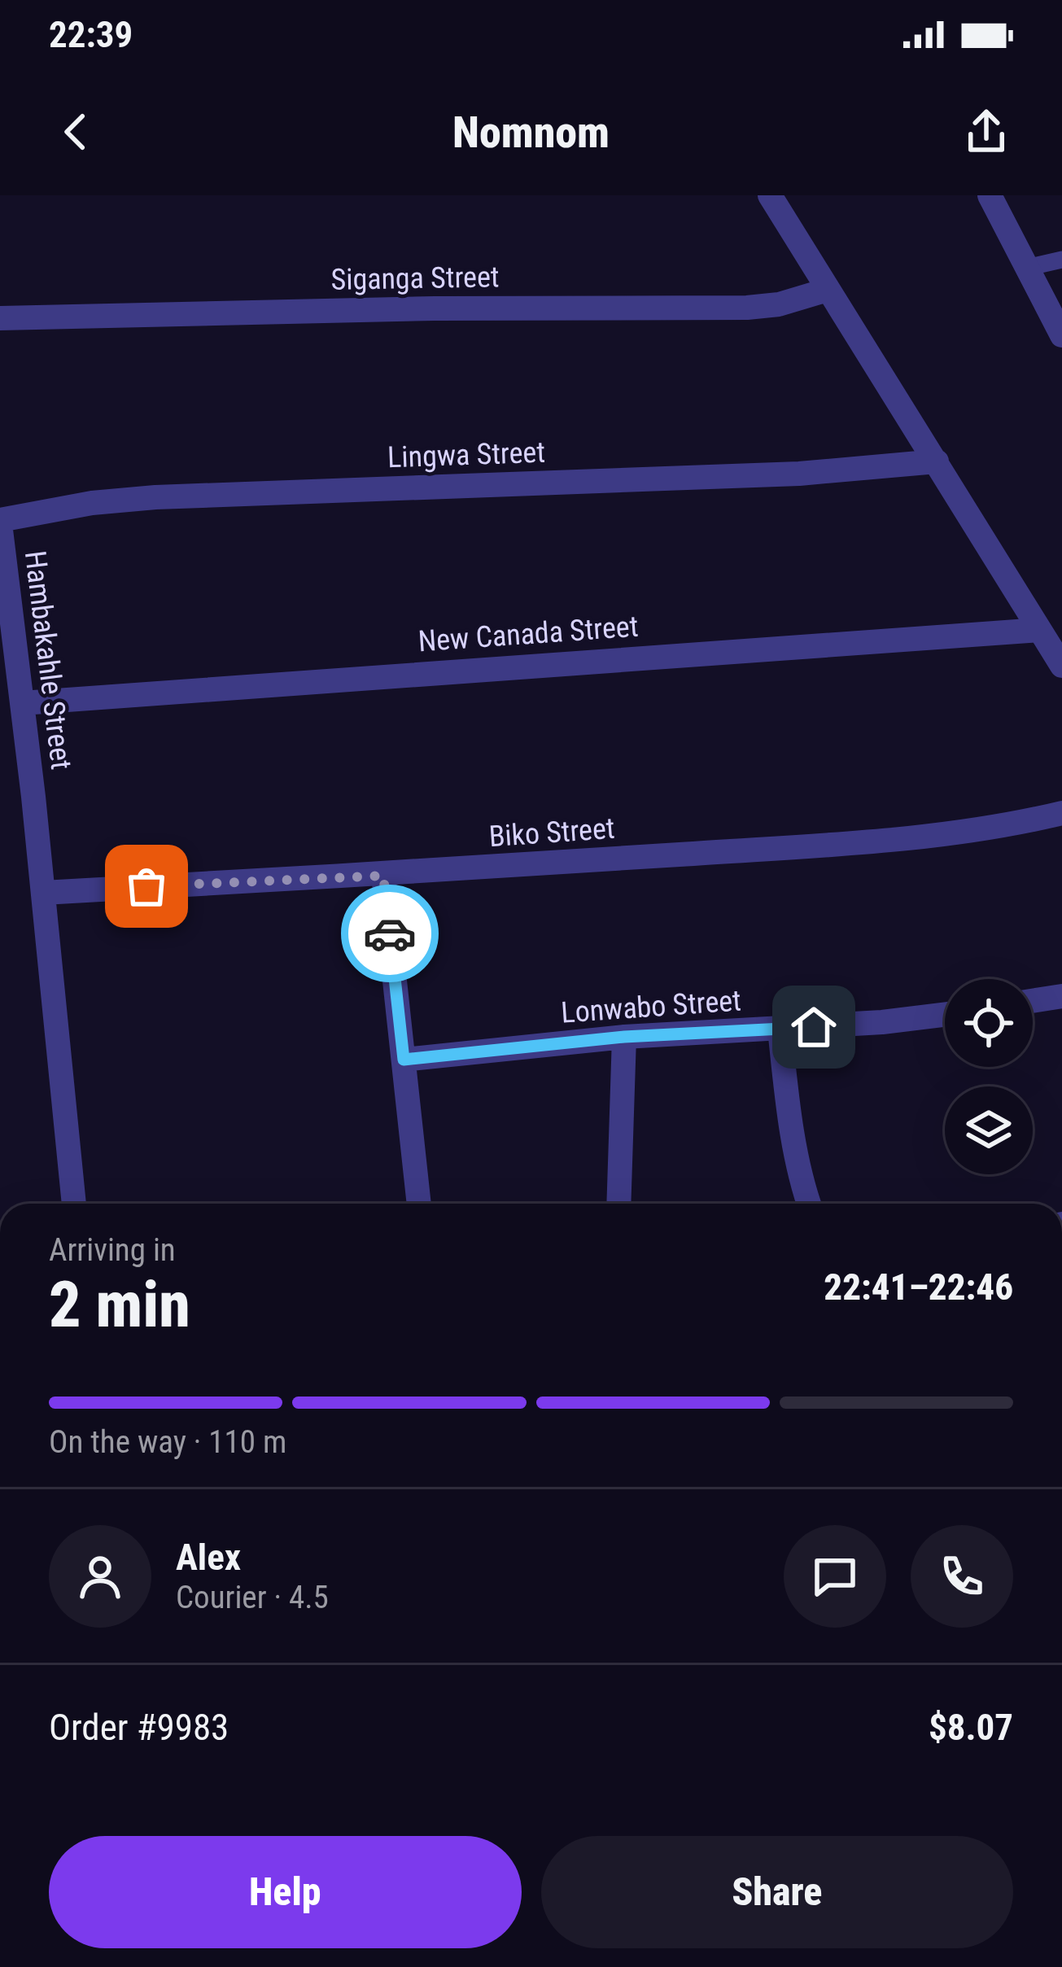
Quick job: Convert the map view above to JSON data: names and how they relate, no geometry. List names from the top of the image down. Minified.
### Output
{"streets":{"street":["Siganga Street","Lingwa Street","New Canada Street","Hambakahle Street","Biko Street","Lonwabo Street"]},"crossings":[["Lingwa Street","Hambakahle Street"],["New Canada Street","Hambakahle Street"],["Hambakahle Street","Biko Street"]],"page":{"status":"22:39","header":"Nomnom","heading":["2 min","Arriving in","22:41–22:46"],"panel":["Alex","Courier · 4.5","Order #9983","$8.07"],"bar":"On the way · 110 m","buttons":["Help","Share"]}}
